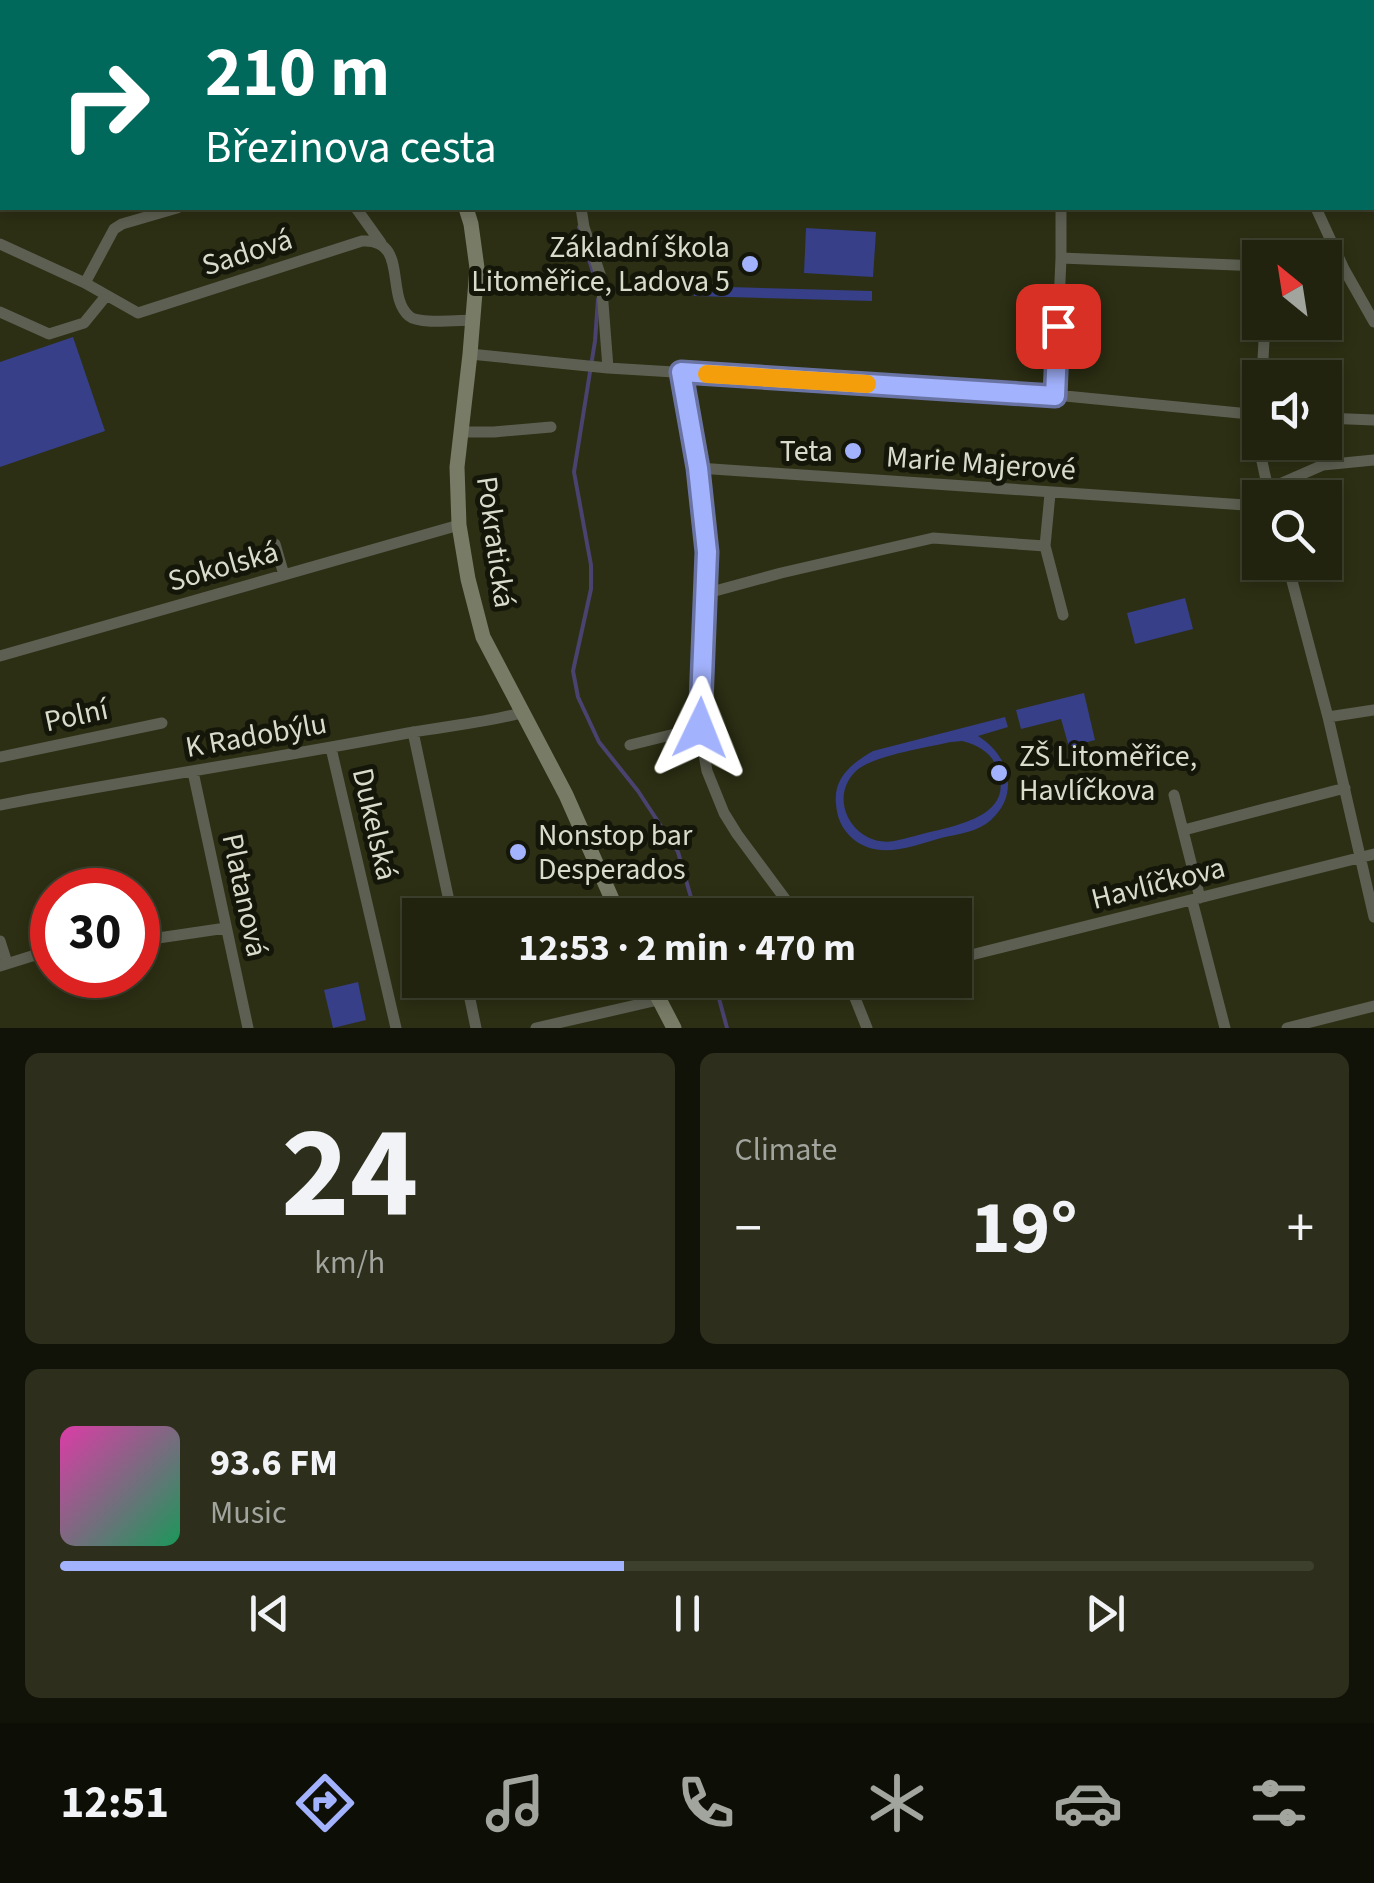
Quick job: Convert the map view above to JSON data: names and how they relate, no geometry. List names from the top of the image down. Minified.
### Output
{"streets":{"street":["Sadová","Marie Majerové","Pokratická","Sokolská","Polní","K Radobýlu","Dukelská","Havlíčkova","Platanová"]},"crossings":[["Pokratická","Sokolská"],["Pokratická","K Radobýlu"],["K Radobýlu","Dukelská"],["K Radobýlu","Platanová"]],"places":["Základní škola Litoměřice, Ladova 5","Teta","ZŠ Litoměřice, Havlíčkova","Nonstop bar Desperados"],"north":"top left","page":{"turn":["210 m","Březinova cesta"],"limit":"30","trip":"12:53 · 2 min · 470 m","tile":[["24","km/h"],"Climate"],"heat":["−","19°","+"],"song":["93.6 FM","Music"],"tabs":"12:51"}}
